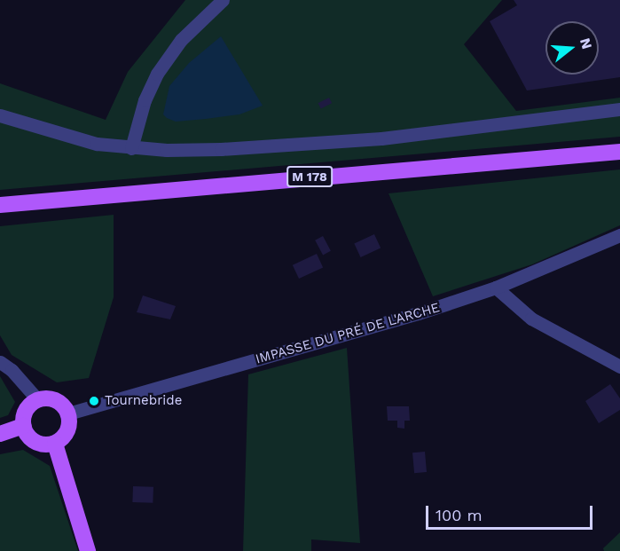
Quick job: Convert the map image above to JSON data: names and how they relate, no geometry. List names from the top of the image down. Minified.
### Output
{"streets":{"main road":["M 178"],"street":["IMPASSE DU PRÉ DE L'ARCHE"]},"places":["Tournebride"],"scale_bar":"100 m","north":"right"}
